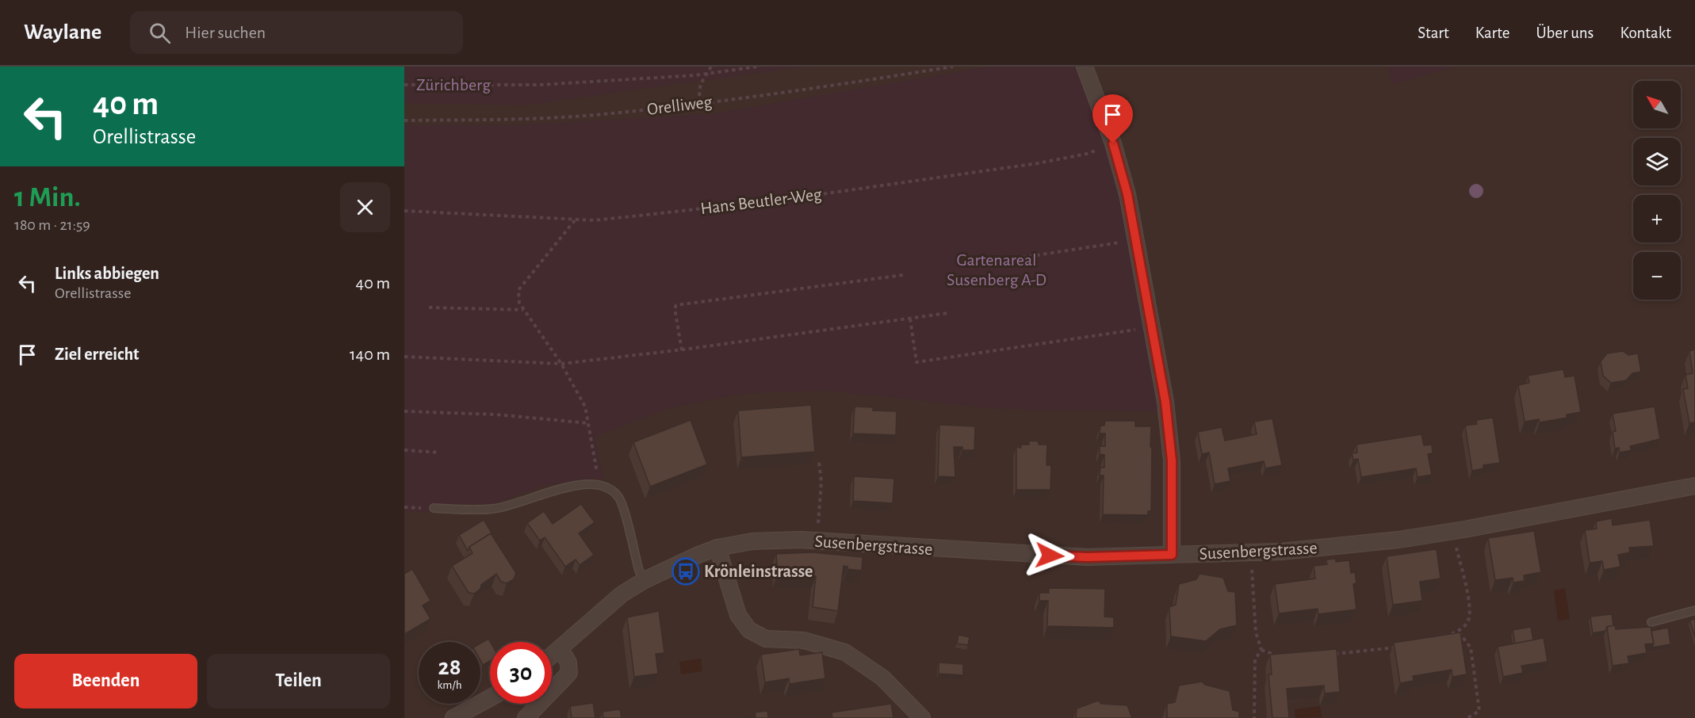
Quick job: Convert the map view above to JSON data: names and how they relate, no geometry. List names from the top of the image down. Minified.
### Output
{"streets":{"street":["Susenbergstrasse"],"path":["Orelliweg","Hans Beutler-Weg"]},"parks":["Zürichberg","Gartenareal Susenberg A-D"],"places":{"bus stop":["Krönleinstrasse"]},"north":"top left","page":{"header":"Waylane","search":"Hier suchen","nav":["Start","Karte","Über uns","Kontakt"],"turn":["40 m","Orellistrasse"],"map_buttons":["+","−"],"heading":["1 Min.","180 m · 21:59"],"list":[{"name":"Links abbiegen","note":"Orellistrasse","value":"40 m"},{"name":"Ziel erreicht","value":"140 m"}],"speed":"28 km/h","limit":"30","buttons":["Beenden","Teilen"]}}
